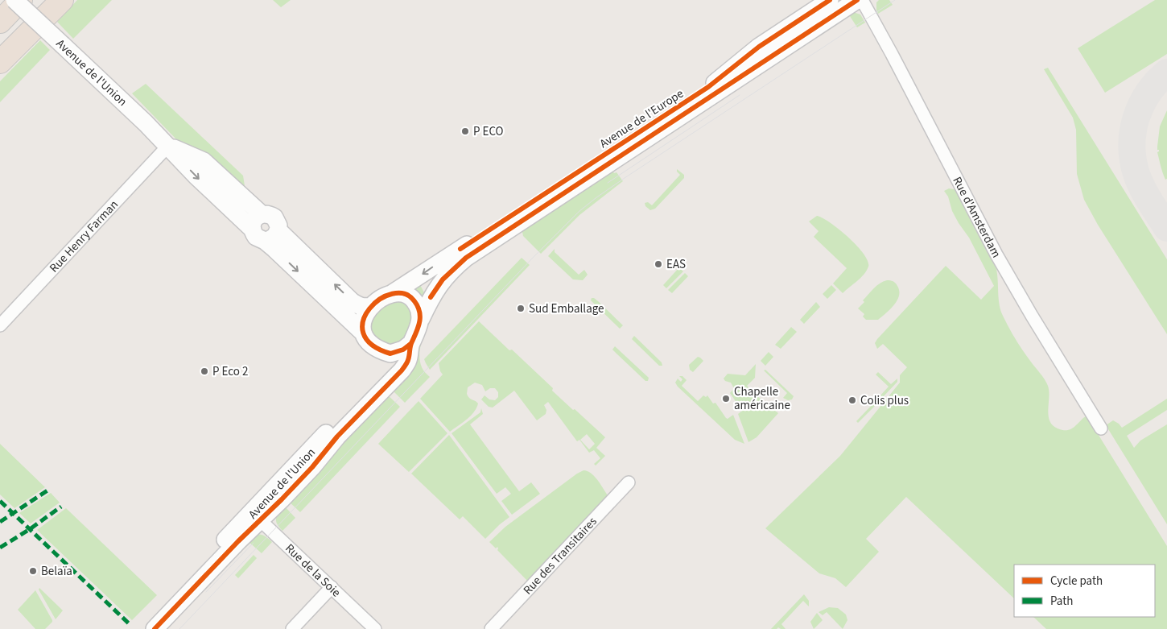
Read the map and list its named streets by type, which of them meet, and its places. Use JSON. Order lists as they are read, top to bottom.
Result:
{
  "streets": {
    "street": [
      "Avenue de l'Union",
      "Avenue de l'Europe",
      "Rue d'Amsterdam",
      "Rue Henry Farman",
      "Rue des Transitaires",
      "Rue de la Soie"
    ]
  },
  "crossings": [
    ["Avenue de l'Union", "Avenue de l'Europe"],
    ["Avenue de l'Union", "Rue Henry Farman"],
    ["Avenue de l'Union", "Rue de la Soie"]
  ],
  "places": [
    "P ECO",
    "EAS",
    "Sud Emballage",
    "P Eco 2",
    "Chapelle américaine",
    "Colis plus",
    "Belaïa"
  ],
  "legend": ["Cycle path", "Path"]
}
